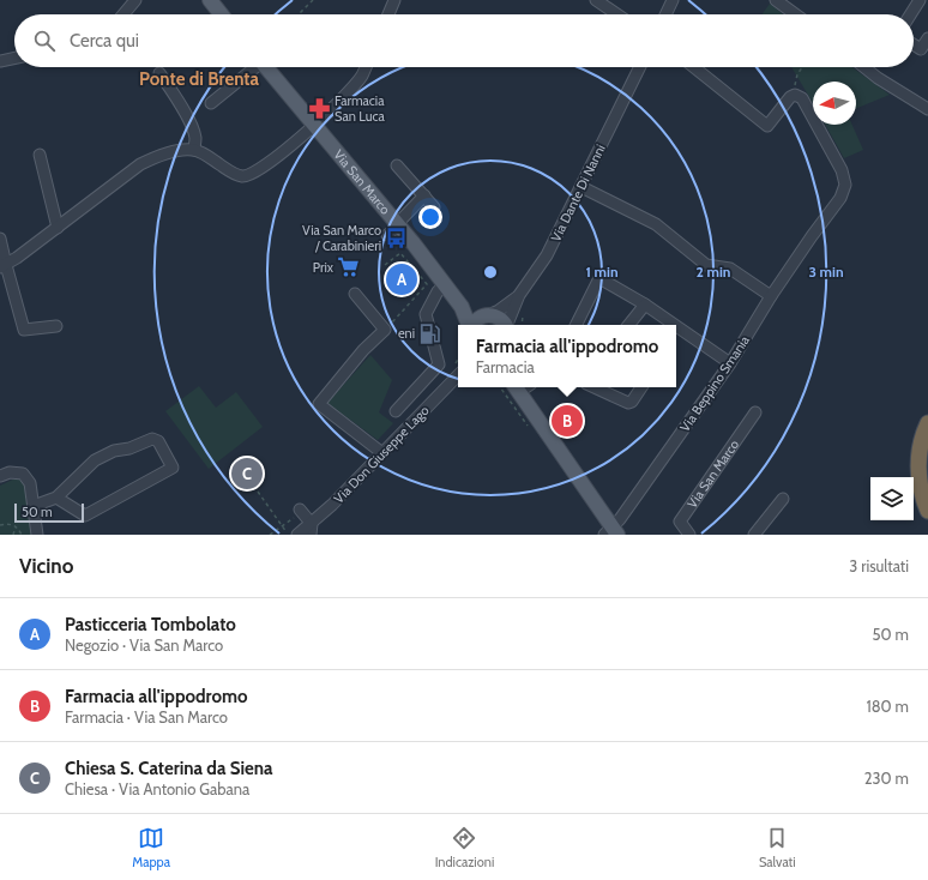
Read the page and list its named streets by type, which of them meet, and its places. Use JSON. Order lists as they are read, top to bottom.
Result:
{
  "streets": {
    "main road": ["Via San Marco"],
    "street": ["Via Dante Di Nanni", "Via Beppino Smania", "Via Don Giuseppe Lago"]
  },
  "districts": ["Ponte di Brenta"],
  "places": {
    "pharmacy": ["Farmacia San Luca"],
    "bus stop": ["Via San Marco / Carabinieri"],
    "supermarket": ["Prix"],
    "fuel station": ["eni"]
  },
  "scale_bar": "50 m",
  "north": "left",
  "page": {
    "search": "Cerca qui",
    "pins": ["A", "B", "C"],
    "popup": ["Farmacia all'ippodromo", "Farmacia"],
    "scale": "50 m",
    "heading": ["Vicino", "3 risultati"],
    "list": [
      {
        "mark": "A",
        "name": "Pasticceria Tombolato",
        "note": "Negozio · Via San Marco",
        "value": "50 m"
      },
      {
        "mark": "B",
        "name": "Farmacia all'ippodromo",
        "note": "Farmacia · Via San Marco",
        "value": "180 m"
      },
      {
        "mark": "C",
        "name": "Chiesa S. Caterina da Siena",
        "note": "Chiesa · Via Antonio Gabana",
        "value": "230 m"
      }
    ],
    "nav": ["Mappa", "Indicazioni", "Salvati"]
  },
  "rings": ["1 min", "2 min", "3 min"]
}
